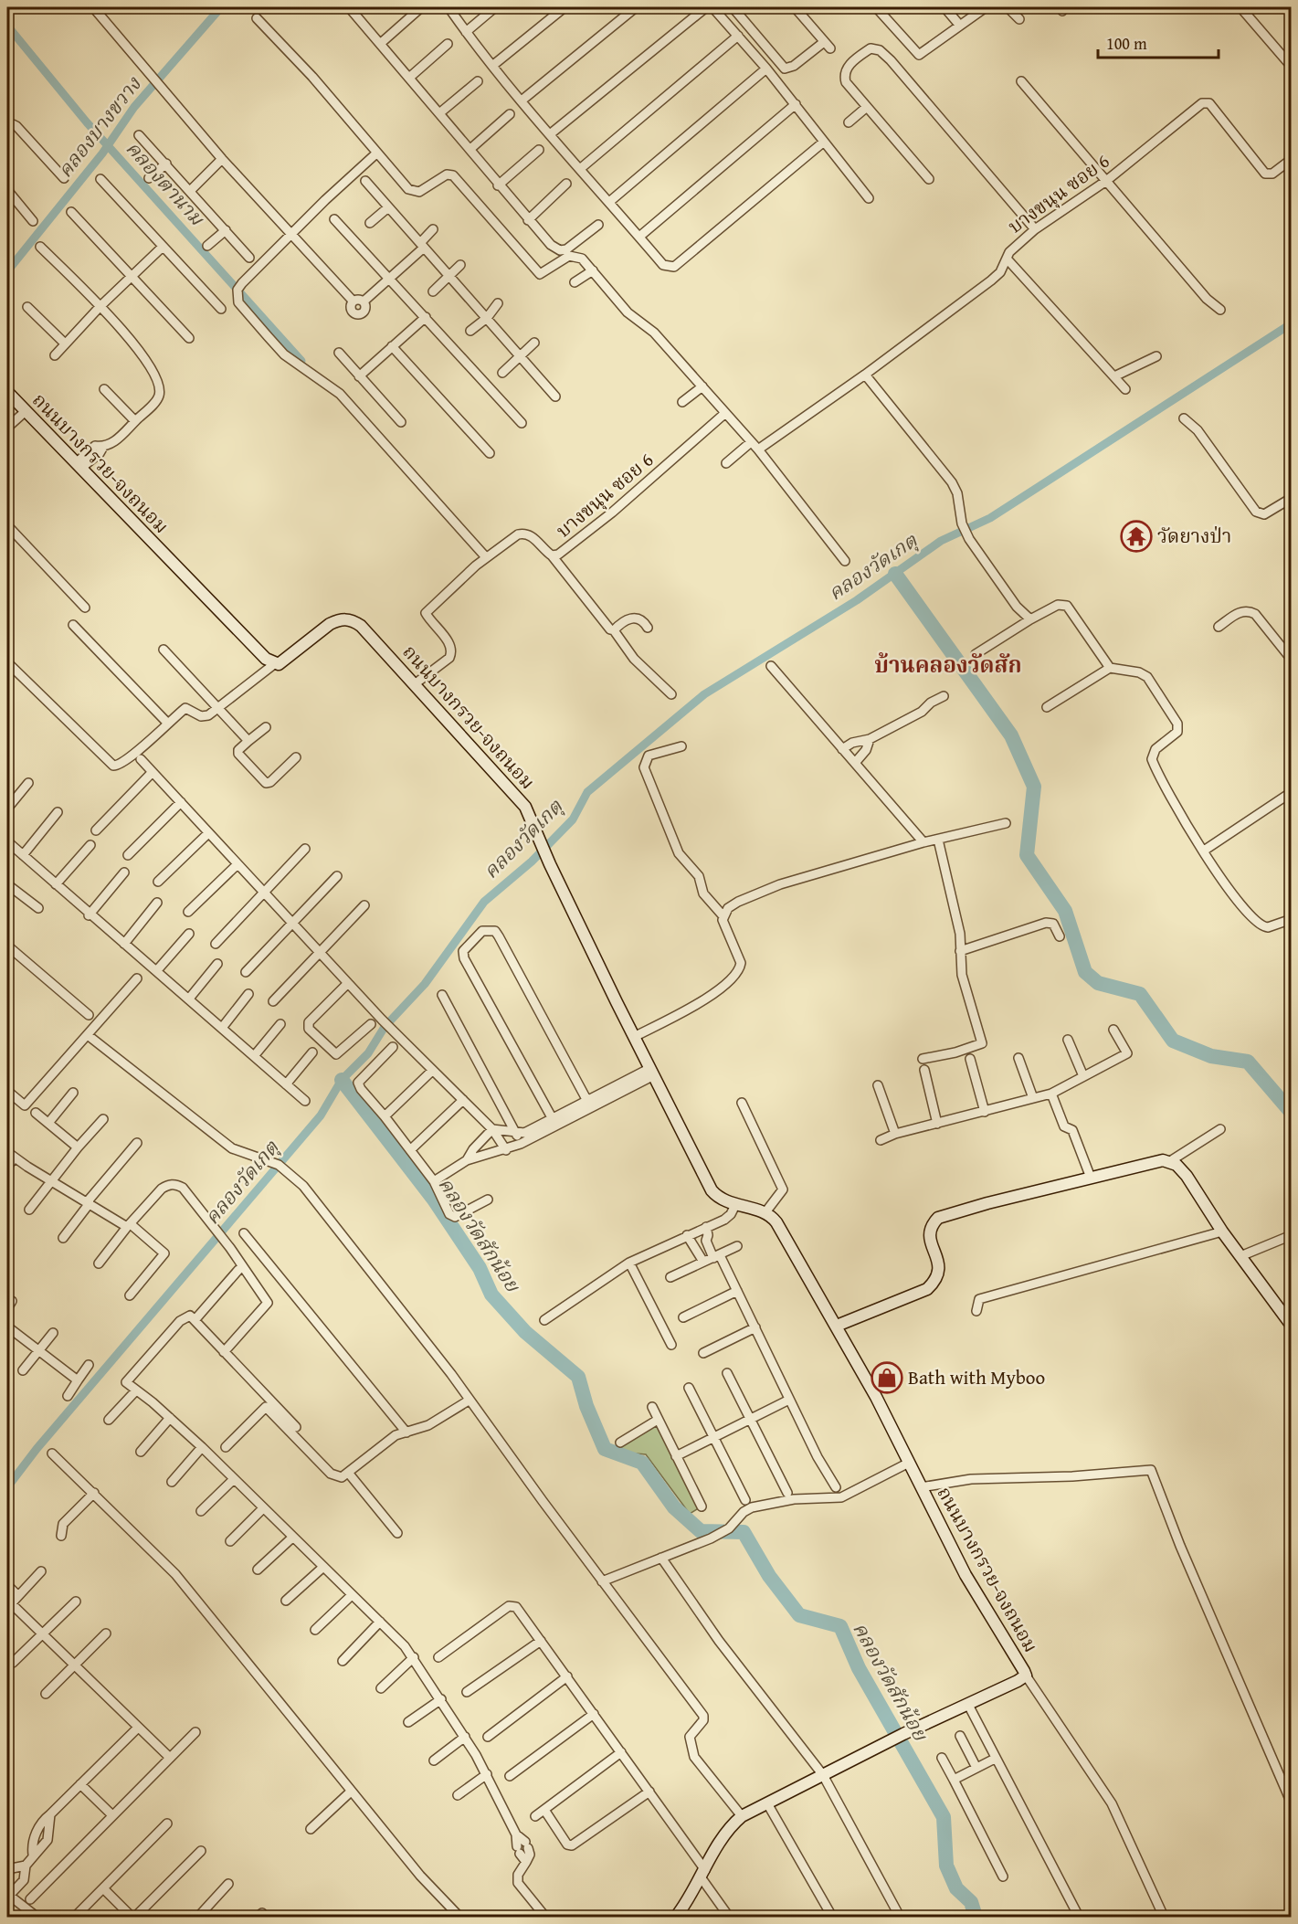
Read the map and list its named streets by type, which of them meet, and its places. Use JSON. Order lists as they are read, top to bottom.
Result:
{
  "streets": {
    "street": ["บางขนุน ซอย 6", "ถนนบางกรวย-จงถนอม"]
  },
  "crossings": [
    ["บางขนุน ซอย 6", "ถนนบางกรวย-จงถนอม"]
  ],
  "districts": ["บ้านคลองวัดสัก"],
  "water": [
    "คลองบางขวาง",
    "คลองตานาม",
    "คลองวัดเกตุ",
    "คลองวัดสักน้อย"
  ],
  "places": {
    "temple": ["วัดยางป่า"],
    "shop": ["Bath with Myboo"]
  },
  "scale_bar": "100 m"
}
